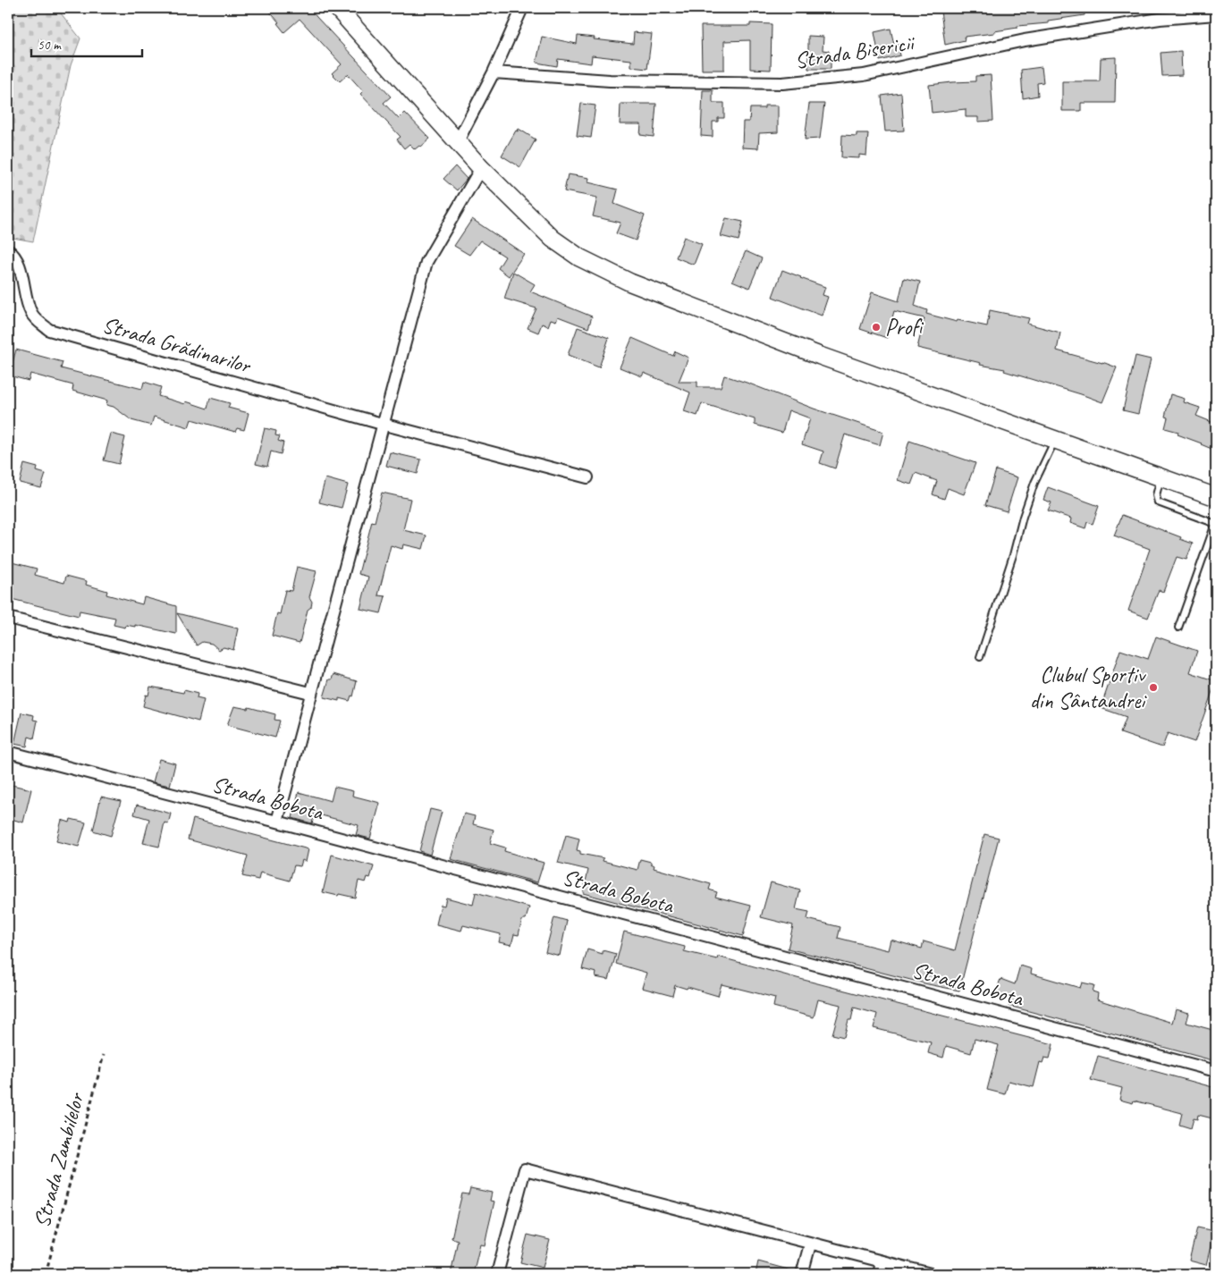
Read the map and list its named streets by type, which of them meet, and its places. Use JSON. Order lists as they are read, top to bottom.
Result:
{
  "streets": {
    "street": ["Strada Bisericii", "Strada Grădinarilor", "Strada Bobota"],
    "path": ["Strada Zambilelor"]
  },
  "places": ["Profi", "Clubul Sportiv din Sântandrei"],
  "scale_bar": "50 m"
}
